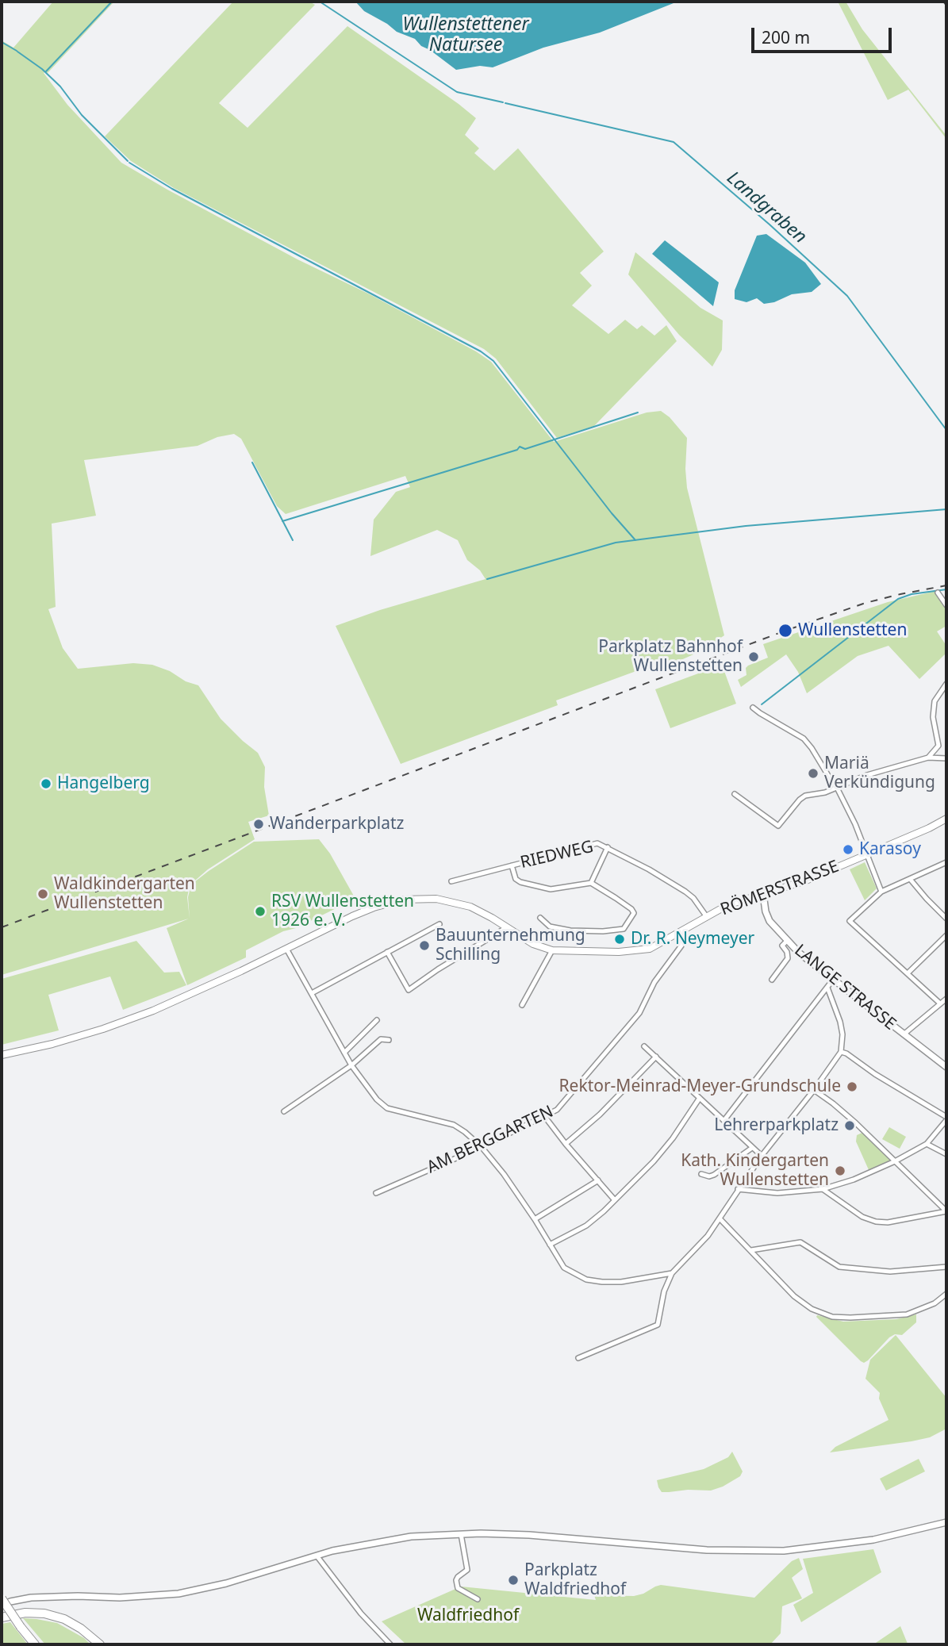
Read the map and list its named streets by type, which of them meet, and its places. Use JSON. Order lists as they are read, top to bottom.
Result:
{
  "streets": {
    "main road": ["RÖMERSTRASSE"],
    "street": ["RIEDWEG", "LANGE STRASSE", "AM BERGGARTEN"]
  },
  "crossings": [
    ["RIEDWEG", "RÖMERSTRASSE"],
    ["RÖMERSTRASSE", "LANGE STRASSE"],
    ["RÖMERSTRASSE", "AM BERGGARTEN"]
  ],
  "water": ["Wullenstettener Natursee", "Landgraben"],
  "parks": ["Waldfriedhof"],
  "places": [
    "Wullenstetten",
    "Parkplatz Bahnhof Wullenstetten",
    "Mariä Verkündigung",
    "Hangelberg",
    "Wanderparkplatz",
    "Karasoy",
    "Waldkindergarten Wullenstetten",
    "RSV Wullenstetten 1926 e. V.",
    "Dr. R. Neymeyer",
    "Bauunternehmung Schilling",
    "Rektor-Meinrad-Meyer-Grundschule",
    "Lehrerparkplatz",
    "Kath. Kindergarten Wullenstetten",
    "Parkplatz Waldfriedhof"
  ],
  "scale_bar": "200 m"
}
